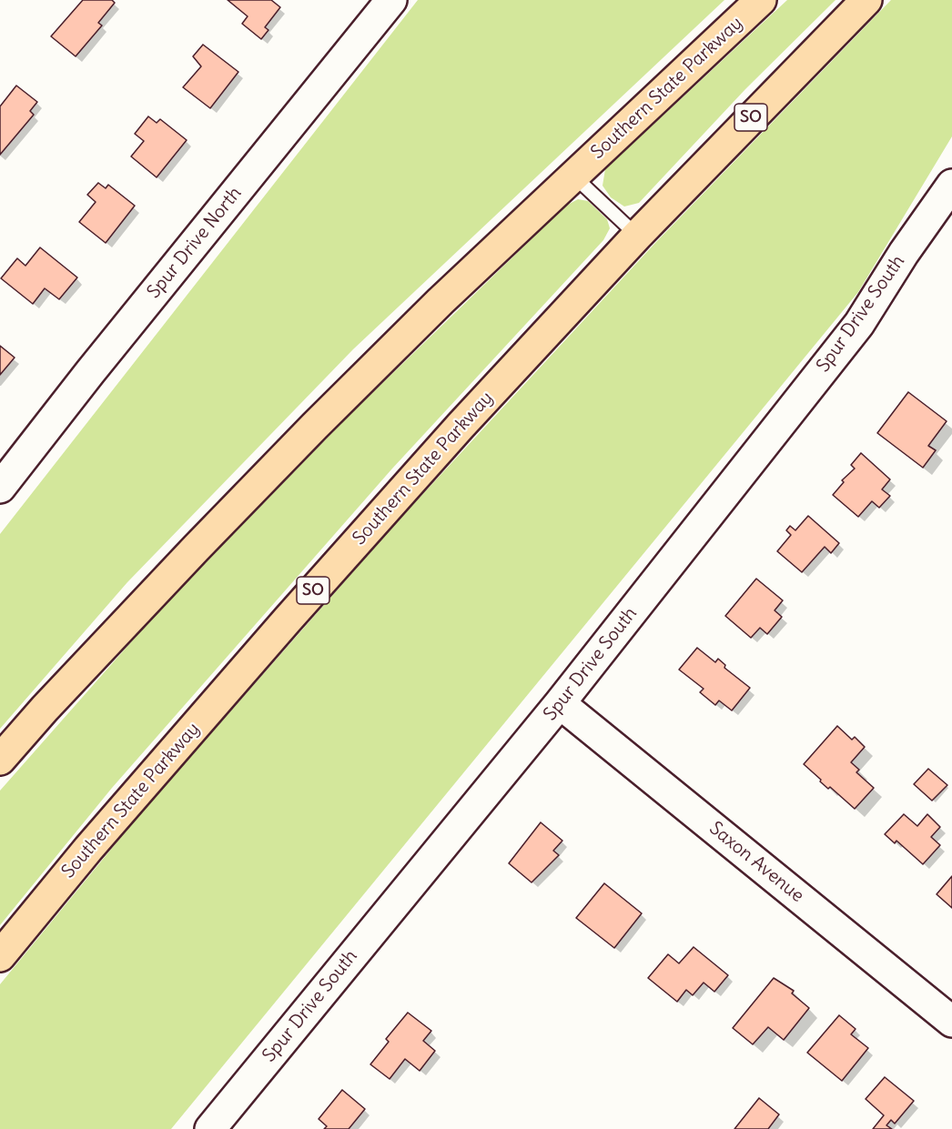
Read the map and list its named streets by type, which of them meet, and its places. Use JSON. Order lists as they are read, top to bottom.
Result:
{
  "streets": {
    "highway": ["Southern State Parkway", "SO"],
    "street": ["Spur Drive North", "Spur Drive South", "Saxon Avenue"]
  },
  "crossings": [
    ["Spur Drive South", "Saxon Avenue"]
  ]
}
